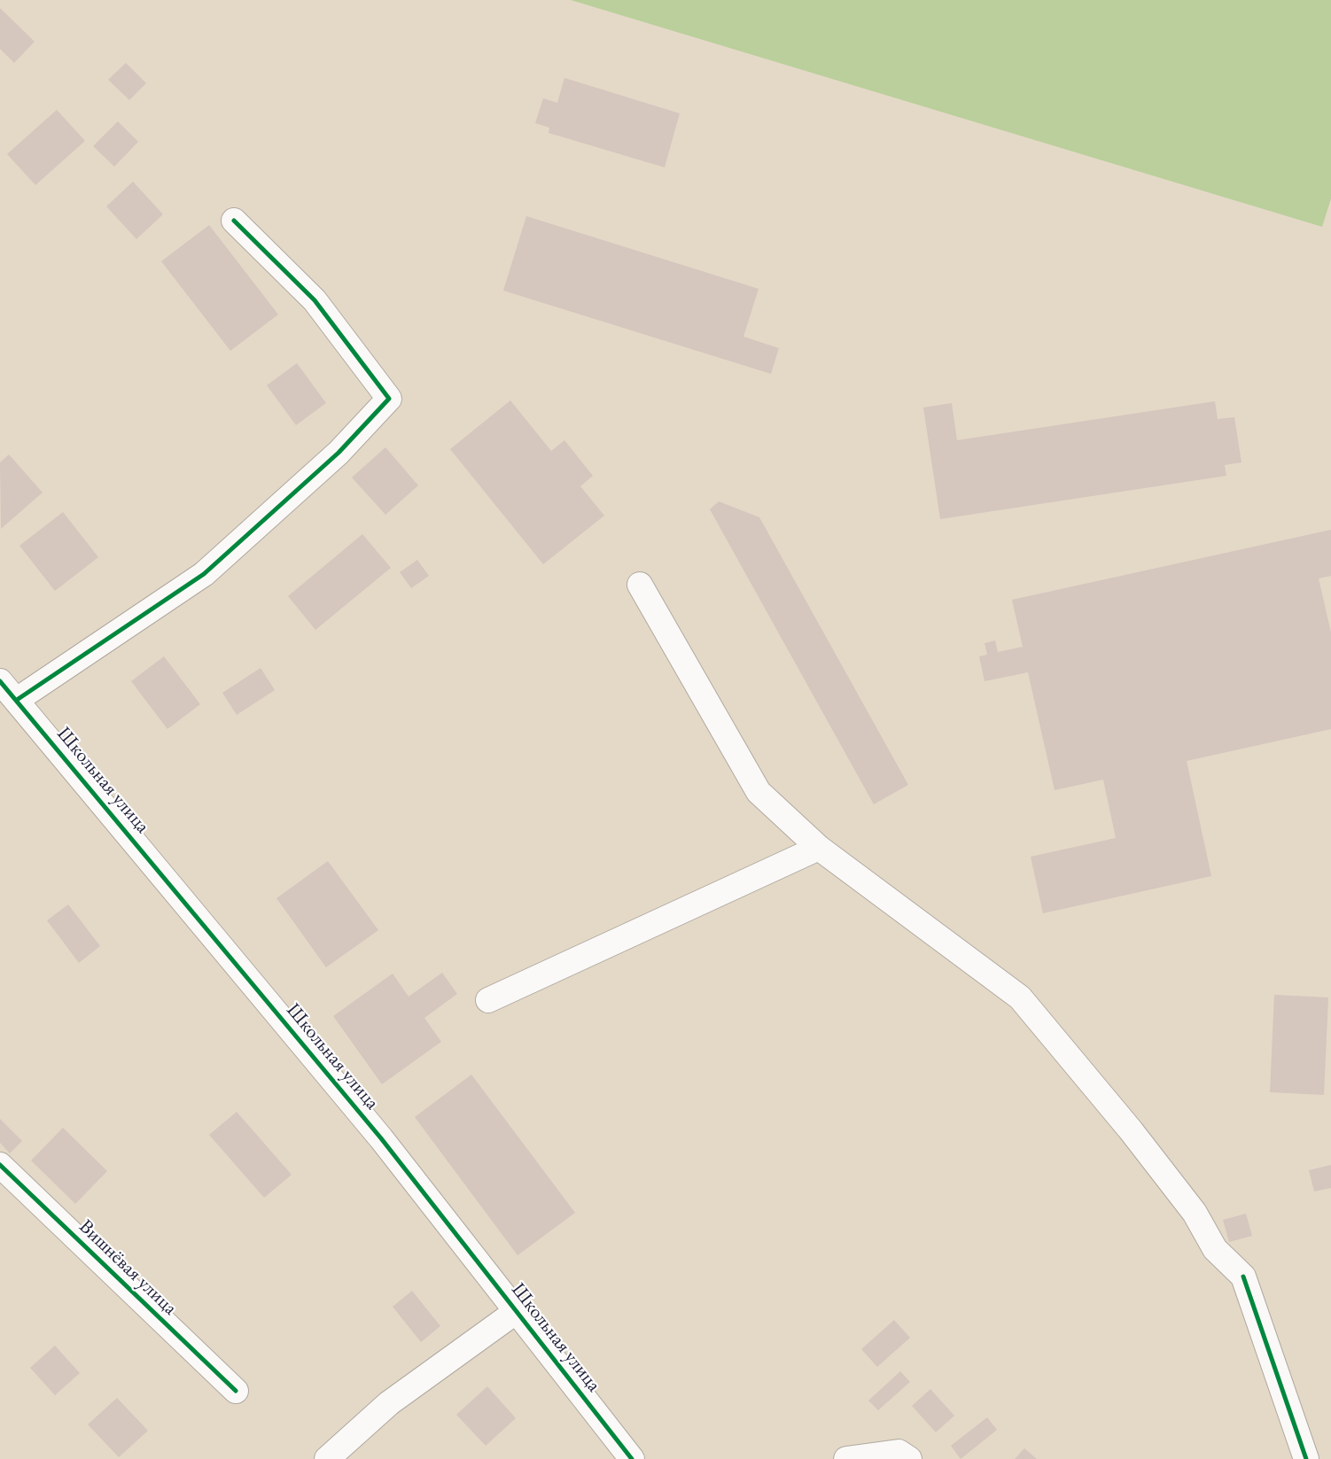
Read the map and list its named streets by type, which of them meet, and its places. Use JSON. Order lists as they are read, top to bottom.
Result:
{
  "streets": {
    "street": ["Школьная улица", "Вишнёвая улица"]
  }
}
